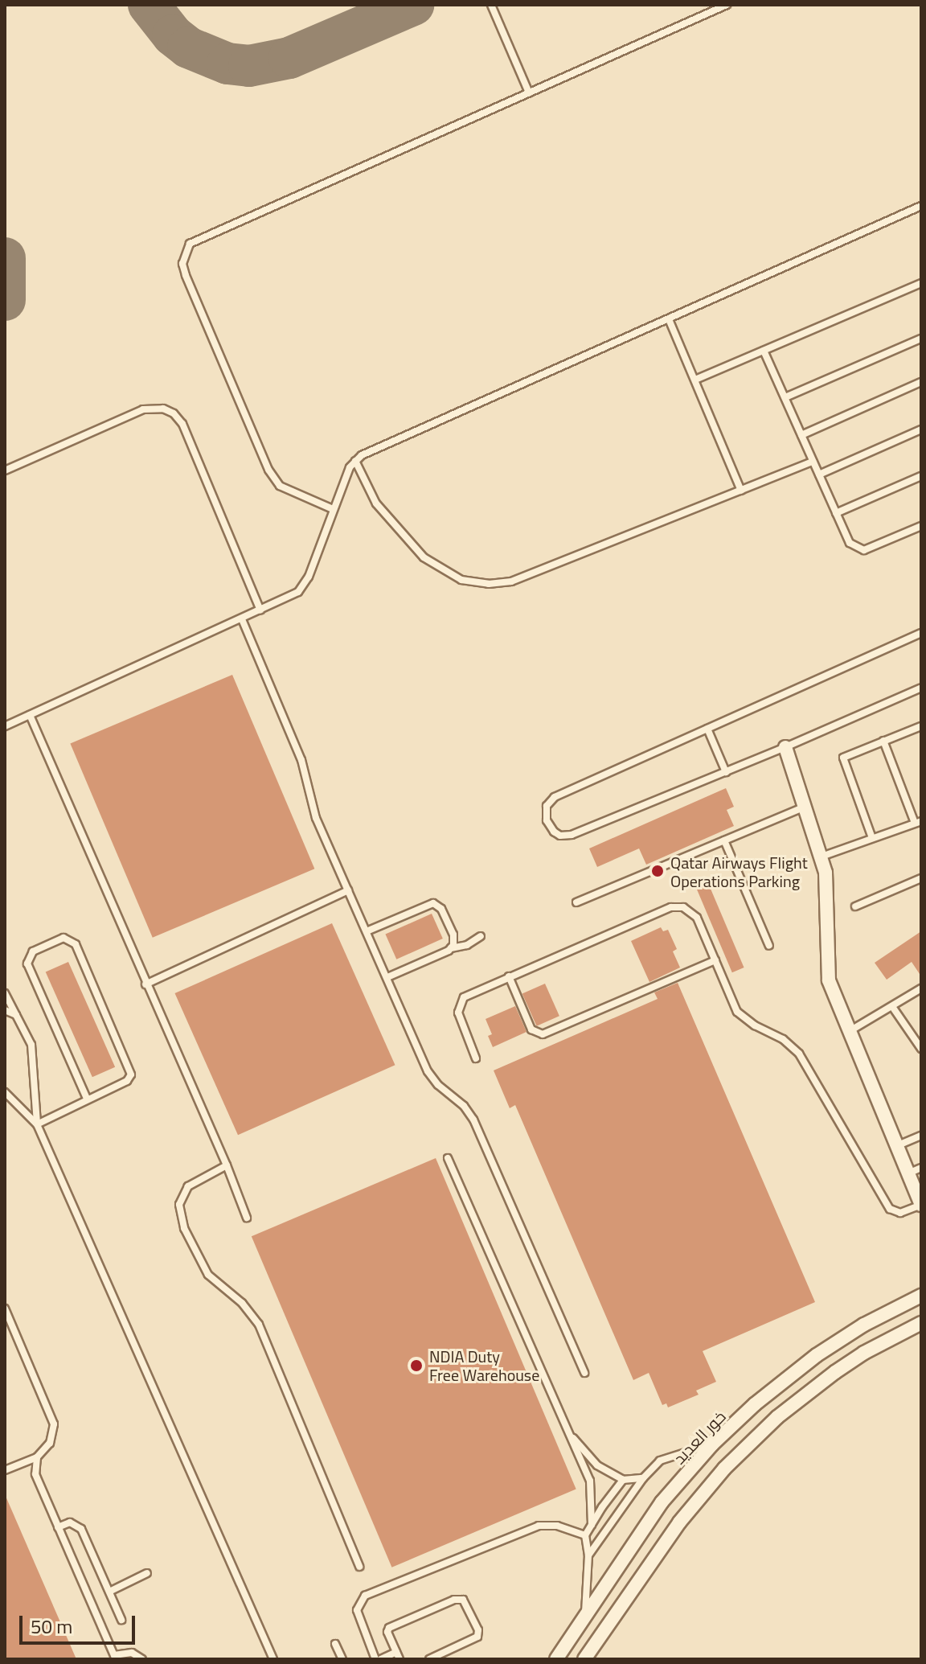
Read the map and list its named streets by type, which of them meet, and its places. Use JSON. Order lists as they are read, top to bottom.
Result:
{
  "streets": {
    "street": ["خور العديد"]
  },
  "places": ["Qatar Airways Flight Operations Parking", "NDIA Duty Free Warehouse"],
  "scale_bar": "50 m"
}
